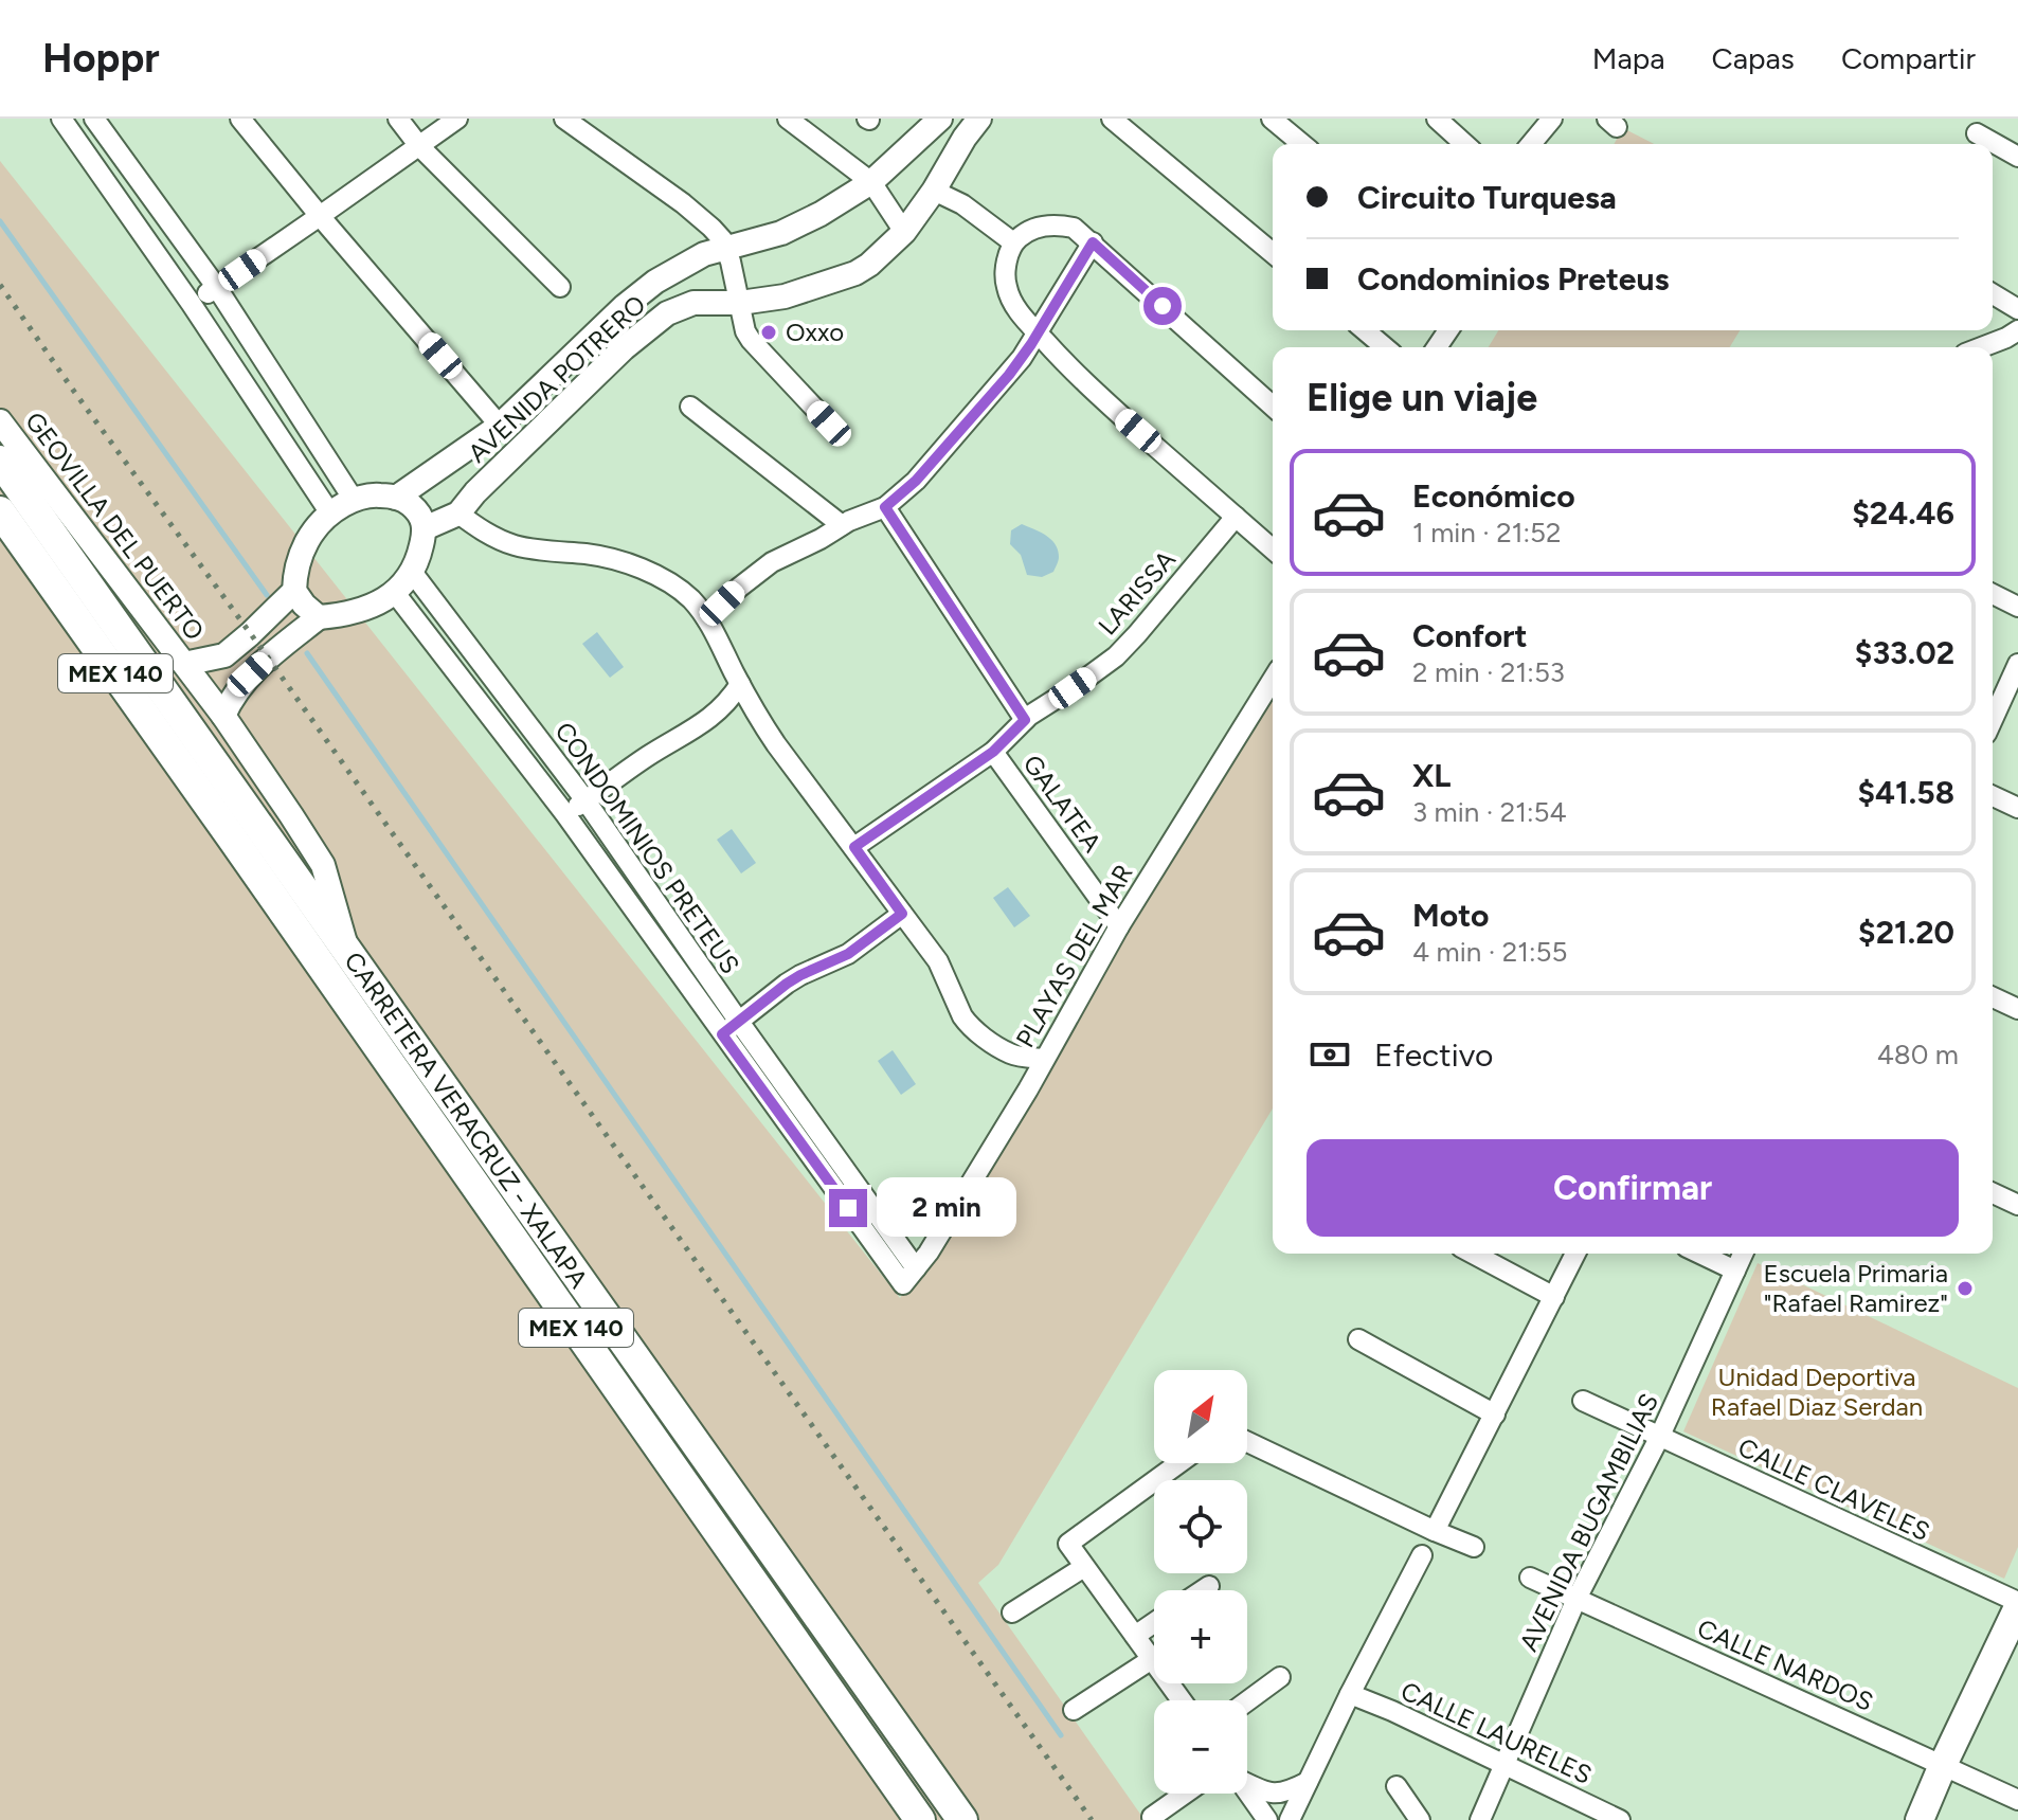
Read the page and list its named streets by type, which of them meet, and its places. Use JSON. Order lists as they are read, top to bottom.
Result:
{
  "streets": {
    "main road": ["MEX 140", "CARRETERA VERACRUZ - XALAPA"],
    "street": [
      "AVENIDA POTRERO",
      "GEOVILLA DEL PUERTO",
      "LARISSA",
      "GALATEA",
      "CONDOMINIOS PRETEUS",
      "PLAYAS DEL MAR",
      "CALLE CLAVELES",
      "AVENIDA BUGAMBILIAS",
      "CALLE NARDOS",
      "CALLE LAURELES"
    ]
  },
  "crossings": [
    ["AVENIDA POTRERO", "GEOVILLA DEL PUERTO"],
    ["AVENIDA POTRERO", "CONDOMINIOS PRETEUS"],
    ["GEOVILLA DEL PUERTO", "CONDOMINIOS PRETEUS"],
    ["GEOVILLA DEL PUERTO", "CARRETERA VERACRUZ - XALAPA"],
    ["LARISSA", "GALATEA"],
    ["GALATEA", "PLAYAS DEL MAR"],
    ["CONDOMINIOS PRETEUS", "PLAYAS DEL MAR"],
    ["CALLE CLAVELES", "AVENIDA BUGAMBILIAS"],
    ["AVENIDA BUGAMBILIAS", "CALLE NARDOS"],
    ["AVENIDA BUGAMBILIAS", "CALLE LAURELES"]
  ],
  "parks": ["Unidad Deportiva Rafael Diaz Serdan"],
  "places": ["Oxxo", "Escuela Primaria \"Rafael Ramirez\""],
  "north": "top right",
  "page": {
    "header": "Hoppr",
    "nav": ["Mapa", "Capas", "Compartir"],
    "banner": ["Circuito Turquesa", "Condominios Preteus"],
    "heading": "Elige un viaje",
    "list": [
      {
        "name": "Económico",
        "note": "1 min · 21:52",
        "value": "$24.46"
      },
      {
        "name": "Confort",
        "note": "2 min · 21:53",
        "value": "$33.02"
      },
      {
        "name": "XL",
        "note": "3 min · 21:54",
        "value": "$41.58"
      },
      {
        "name": "Moto",
        "note": "4 min · 21:55",
        "value": "$21.20"
      }
    ],
    "pay": ["Efectivo", "480 m"],
    "buttons": "Confirmar",
    "bubble": "2 min",
    "map_buttons": ["+", "−"]
  }
}
